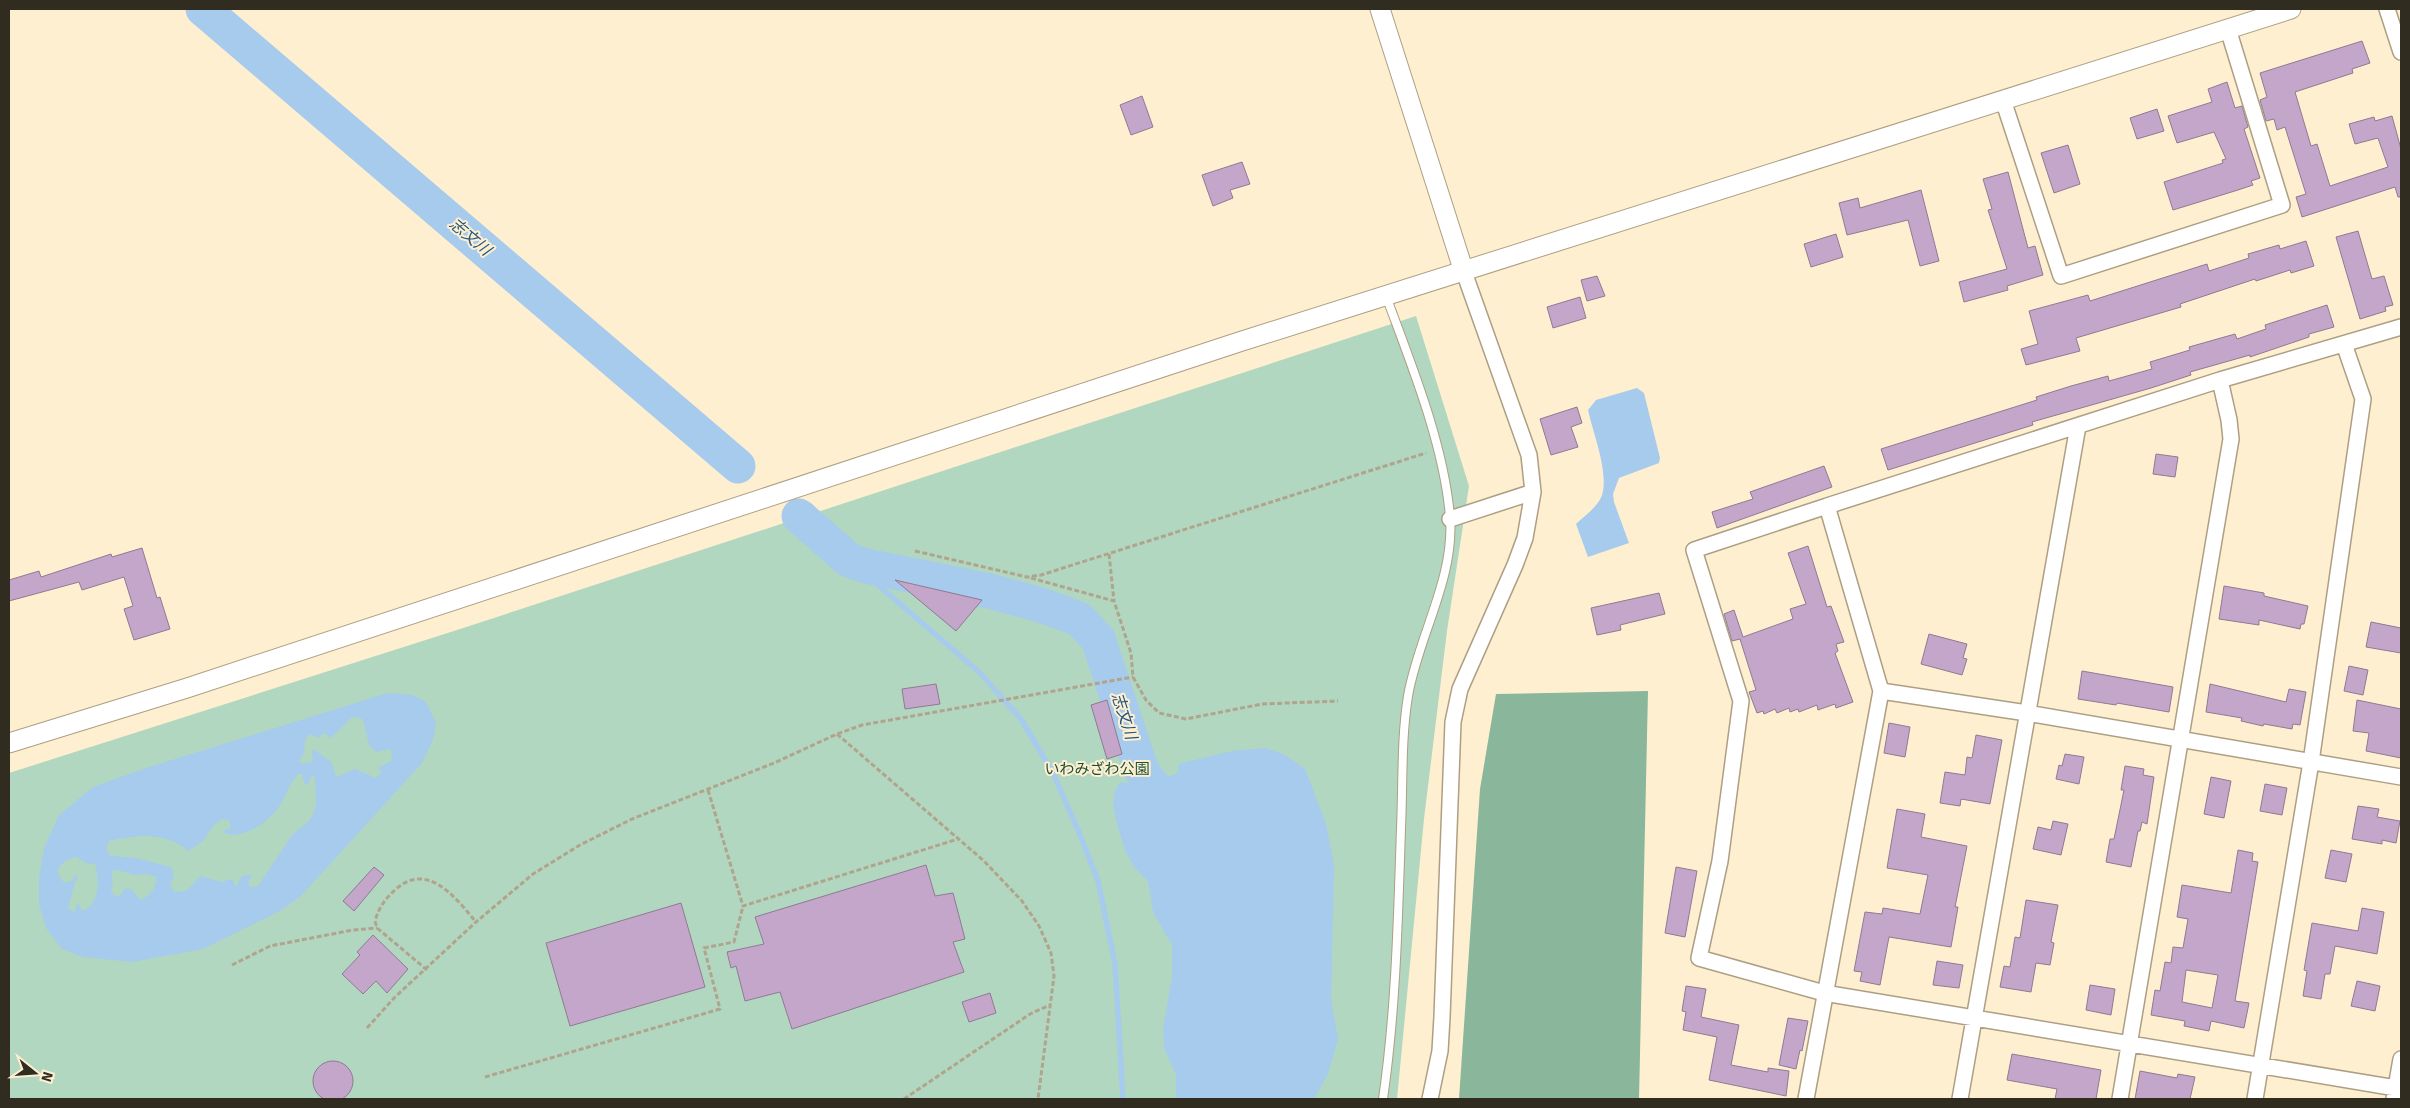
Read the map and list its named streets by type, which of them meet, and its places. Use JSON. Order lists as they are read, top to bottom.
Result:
{
  "water": ["志文川"],
  "parks": ["いわみざわ公園"],
  "north": "right"
}
